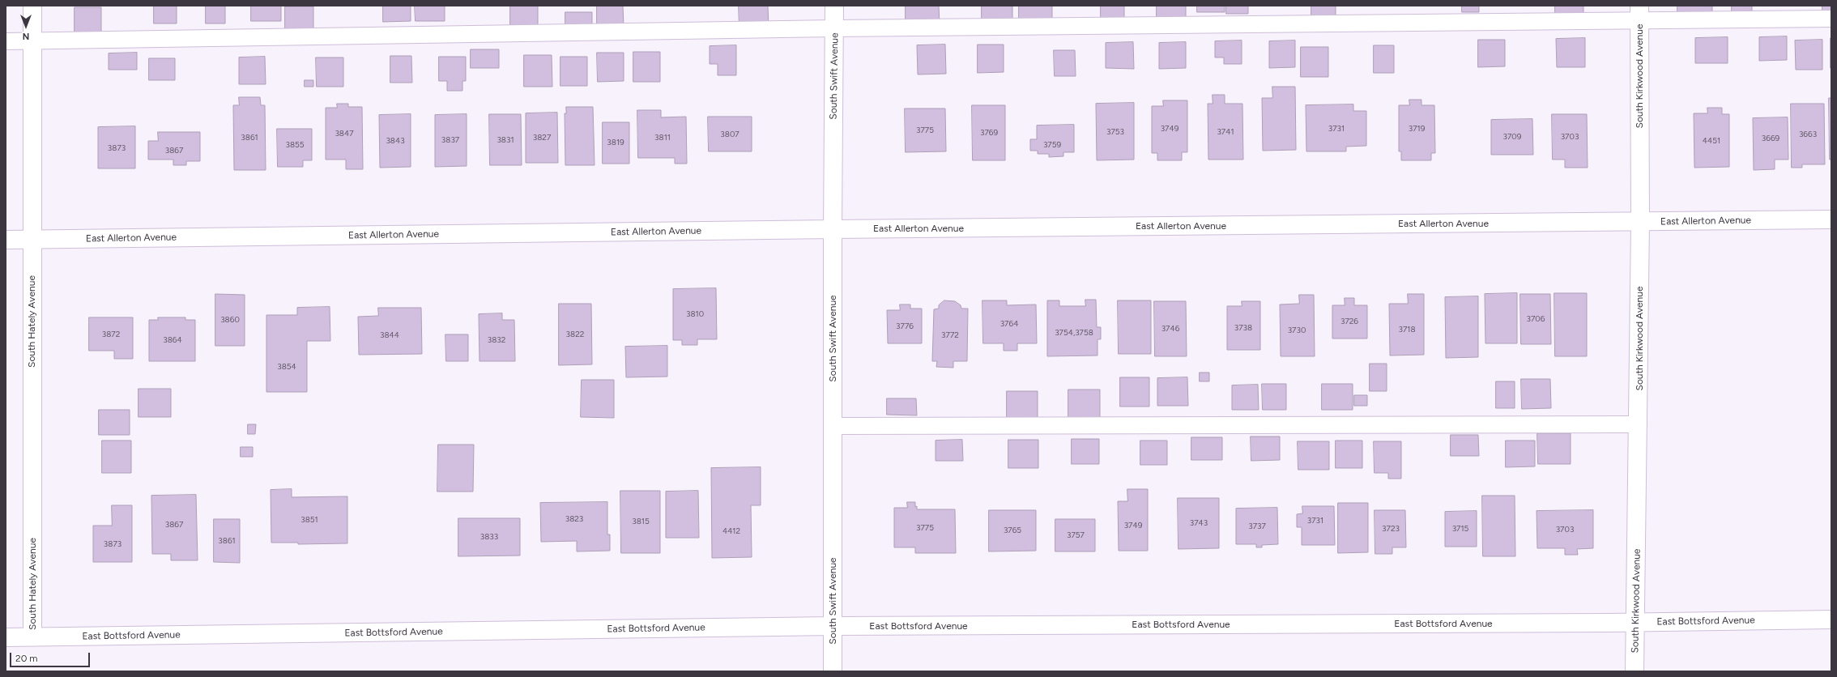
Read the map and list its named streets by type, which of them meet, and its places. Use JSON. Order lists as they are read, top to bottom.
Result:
{
  "streets": {
    "street": [
      "South Swift Avenue",
      "South Kirkwood Avenue",
      "East Allerton Avenue",
      "South Hately Avenue",
      "East Bottsford Avenue"
    ]
  },
  "crossings": [
    ["South Swift Avenue", "East Allerton Avenue"],
    ["South Swift Avenue", "East Bottsford Avenue"],
    ["South Kirkwood Avenue", "East Allerton Avenue"],
    ["South Kirkwood Avenue", "East Bottsford Avenue"],
    ["East Allerton Avenue", "South Hately Avenue"],
    ["South Hately Avenue", "East Bottsford Avenue"]
  ],
  "house_numbers": [
    "3749",
    "3731",
    "3719",
    "3775",
    "3753",
    "3741",
    "3769",
    "3847",
    "3807",
    "3663",
    "3709",
    "3703",
    "3861",
    "3827",
    "3811",
    "3669",
    "3837",
    "3831",
    "3843",
    "4451",
    "3819",
    "3855",
    "3759",
    "3873",
    "3867",
    "3810",
    "3706",
    "3860",
    "3726",
    "3764",
    "3776",
    "3738",
    "3746",
    "3718",
    "3730",
    "3754,3758",
    "3872",
    "3822",
    "3844",
    "3772",
    "3864",
    "3832",
    "3854",
    "3823",
    "3851",
    "3731",
    "3815",
    "3743",
    "3867",
    "3749",
    "3737",
    "3775",
    "3723",
    "3715",
    "3703",
    "3765",
    "4412",
    "3757",
    "3833",
    "3861",
    "3873"
  ],
  "scale_bar": "20 m",
  "north": "bottom"
}
